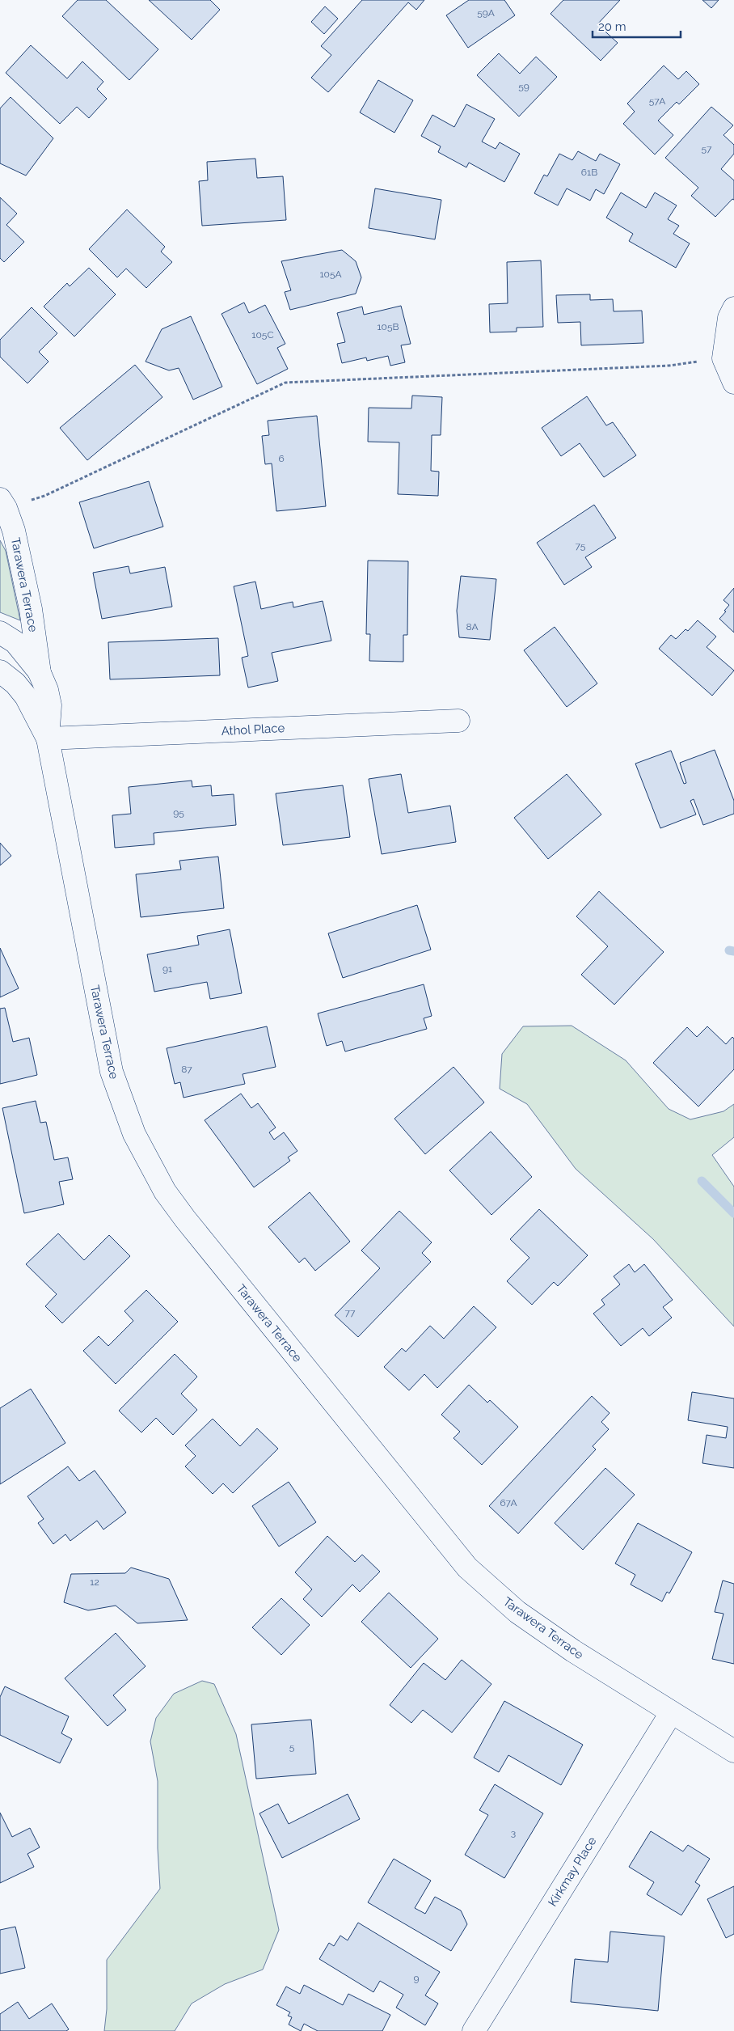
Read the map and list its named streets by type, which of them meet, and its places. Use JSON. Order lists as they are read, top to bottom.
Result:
{
  "streets": {
    "street": ["Tarawera Terrace", "Athol Place", "Kirkmay Place"]
  },
  "crossings": [
    ["Tarawera Terrace", "Athol Place"],
    ["Tarawera Terrace", "Kirkmay Place"]
  ],
  "house_numbers": [
    "59A",
    "59",
    "57A",
    "57",
    "61B",
    "105A",
    "105B",
    "105C",
    "6",
    "75",
    "8A",
    "95",
    "91",
    "87",
    "77",
    "67A",
    "12",
    "5",
    "3",
    "9"
  ],
  "scale_bar": "20 m"
}
